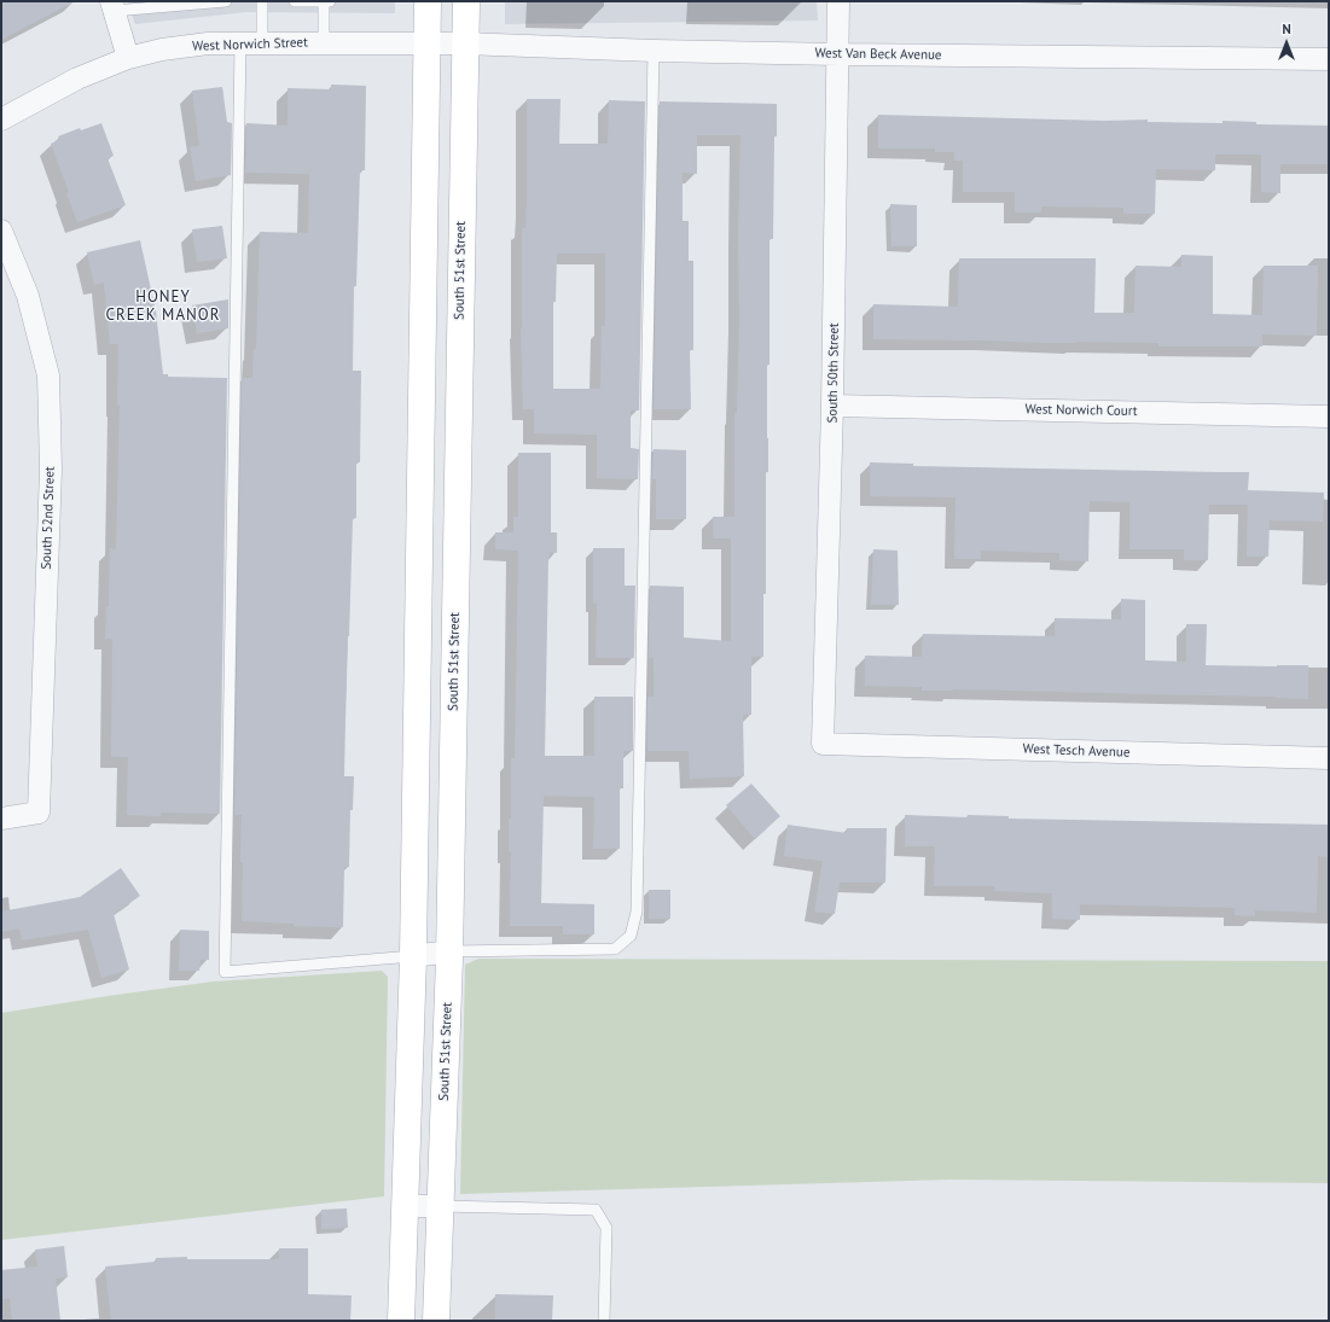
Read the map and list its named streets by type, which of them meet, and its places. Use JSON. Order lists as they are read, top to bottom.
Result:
{
  "streets": {
    "street": [
      "West Norwich Street",
      "West Van Beck Avenue",
      "South 51st Street",
      "South 50th Street",
      "West Norwich Court",
      "South 52nd Street",
      "West Tesch Avenue"
    ]
  },
  "crossings": [
    ["West Norwich Street", "West Van Beck Avenue"],
    ["West Van Beck Avenue", "South 51st Street"],
    ["West Van Beck Avenue", "South 50th Street"],
    ["South 50th Street", "West Norwich Court"],
    ["South 50th Street", "West Tesch Avenue"]
  ],
  "districts": ["HONEY CREEK MANOR"],
  "north": "top"
}
